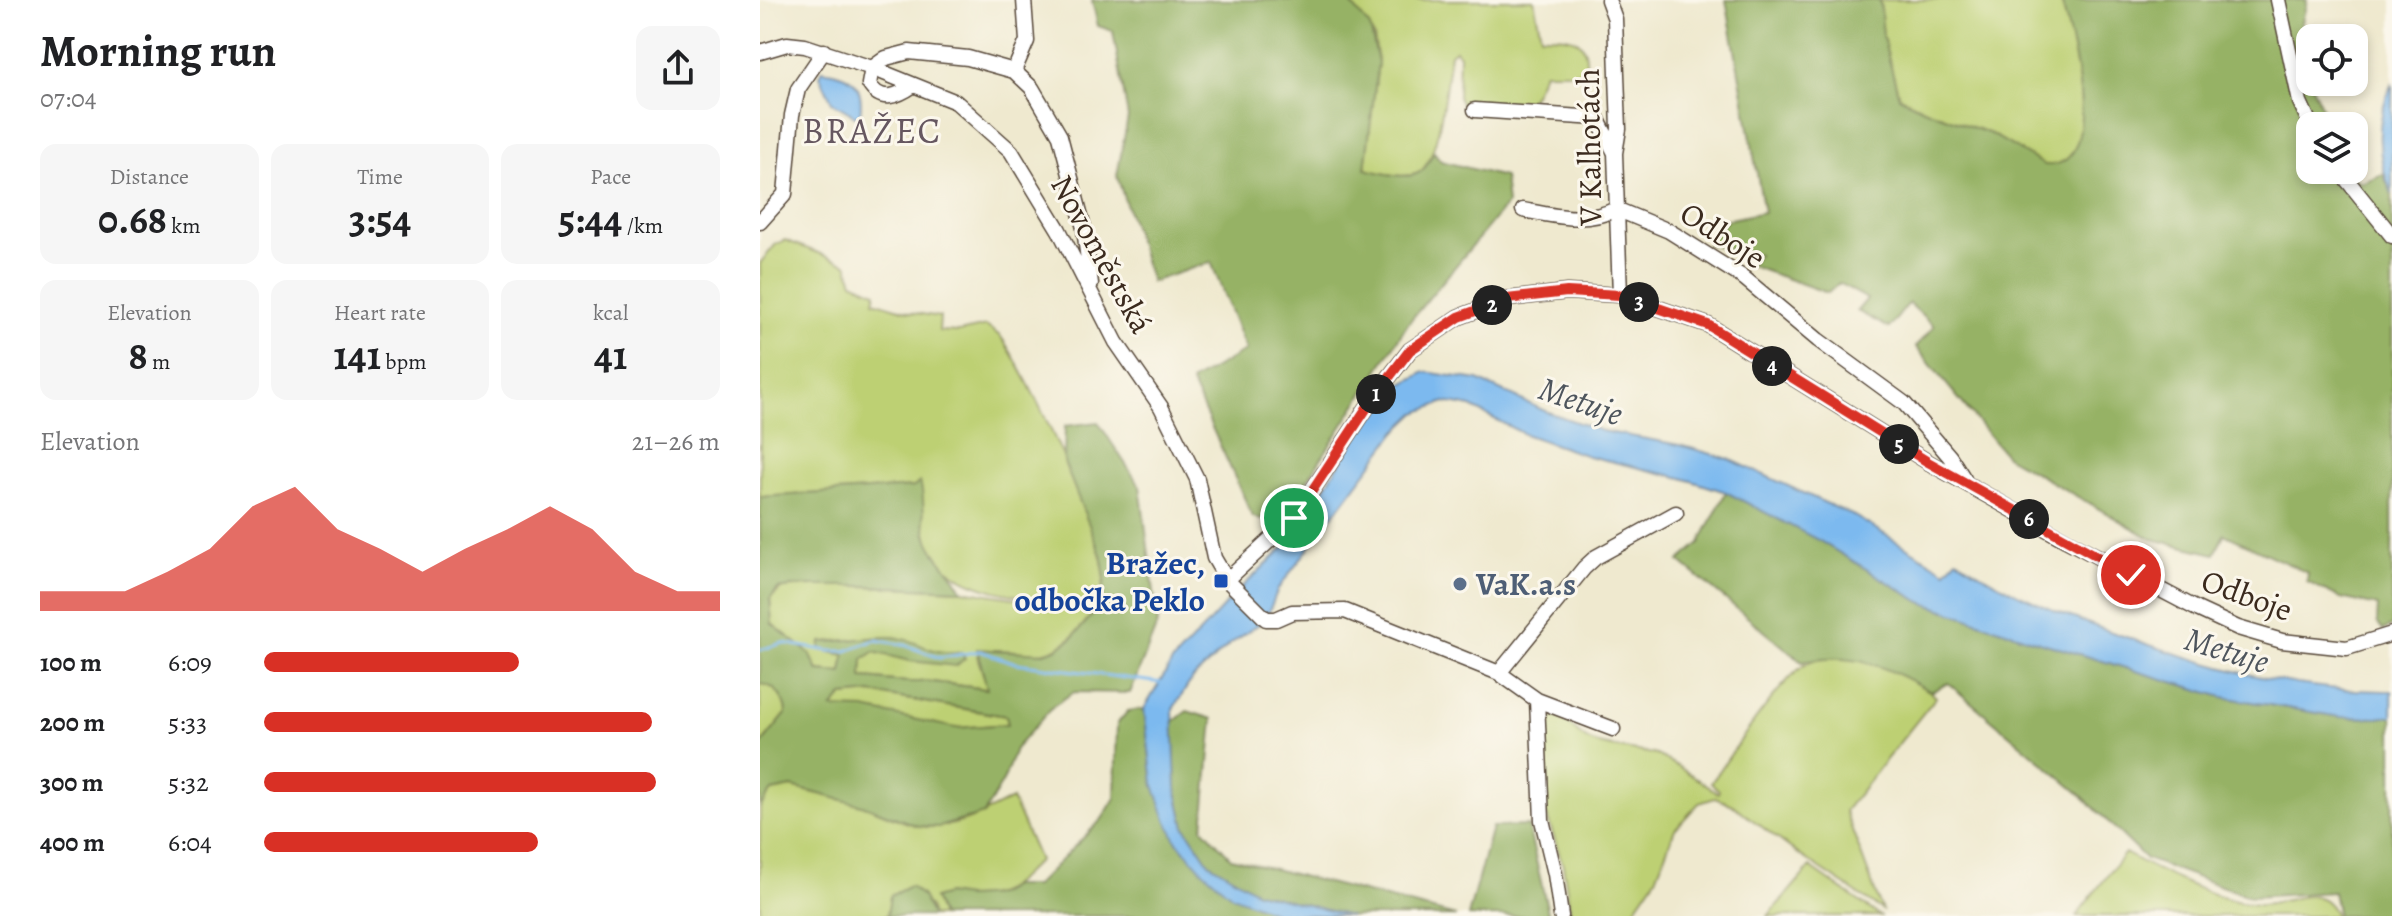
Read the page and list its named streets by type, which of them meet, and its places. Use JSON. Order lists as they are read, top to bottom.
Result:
{
  "streets": {
    "street": ["V Kalhotách", "Odboje", "Novoměstská"]
  },
  "crossings": [
    ["V Kalhotách", "Odboje"],
    ["Odboje", "Novoměstská"]
  ],
  "districts": ["BRAŽEC"],
  "water": ["Metuje"],
  "places": {
    "transit": ["Bražec, odbočka Peklo"],
    "other": ["VaK.a.s"]
  },
  "page": {
    "heading": ["Morning run", "07:04"],
    "stats": [
      ["Distance", "0.68 km"],
      ["Time", "3:54"],
      ["Pace", "5:44 /km"],
      ["Elevation", "8 m"],
      ["Heart rate", "141 bpm"],
      ["kcal", "41"]
    ],
    "pins": [
      "3",
      "2",
      "4",
      "1",
      "5",
      "6"
    ],
    "chart": ["Elevation", "21–26 m"],
    "list": [
      {
        "name": "100 m",
        "note": "6:09"
      },
      {
        "name": "200 m",
        "note": "5:33"
      },
      {
        "name": "300 m",
        "note": "5:32"
      },
      {
        "name": "400 m",
        "note": "6:04"
      }
    ]
  }
}
